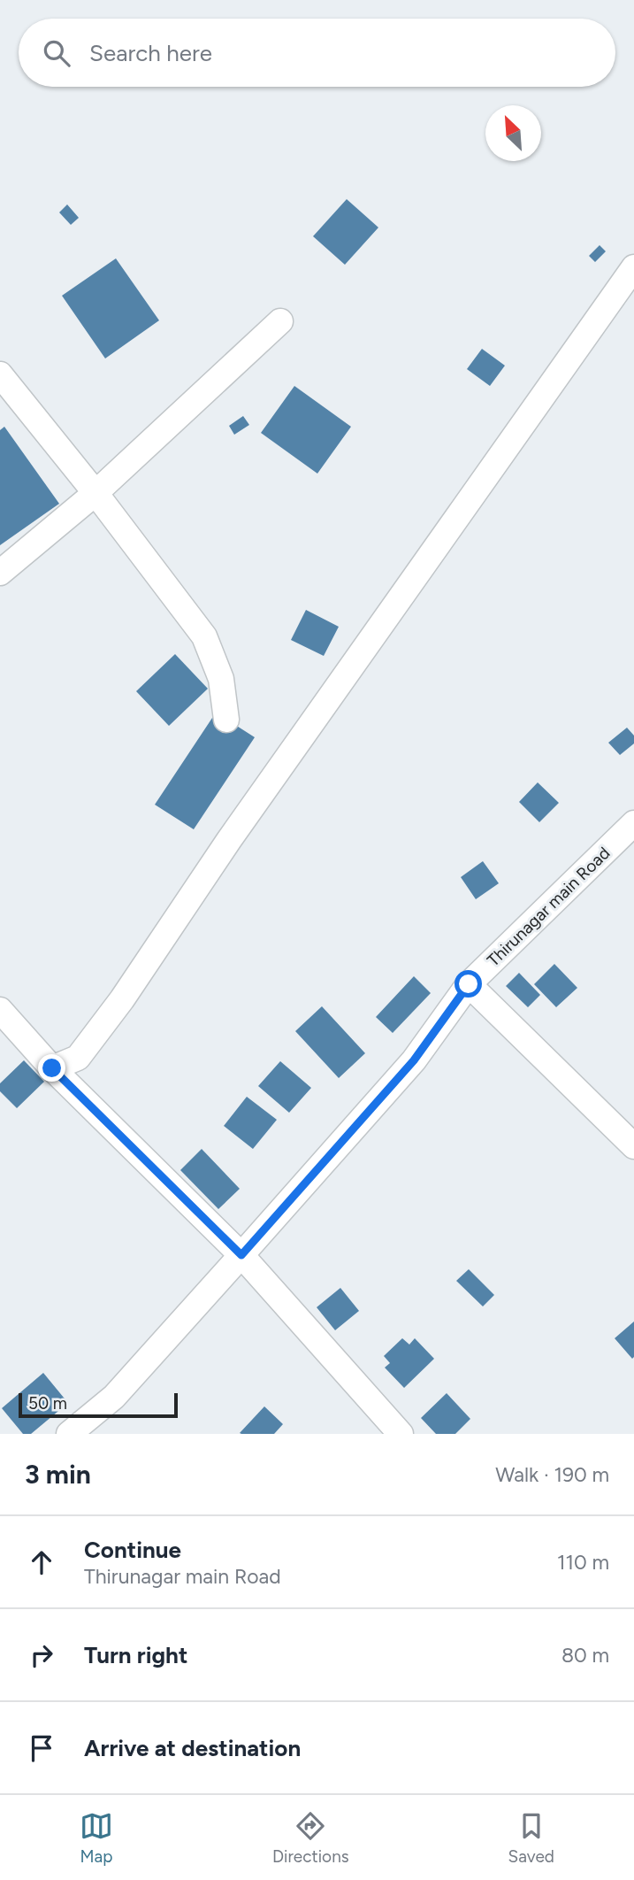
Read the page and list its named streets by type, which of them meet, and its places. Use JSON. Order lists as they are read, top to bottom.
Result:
{
  "streets": {
    "street": ["Thirunagar main Road"]
  },
  "scale_bar": "50 m",
  "north": "top left",
  "page": {
    "search": "Search here",
    "scale": "50 m",
    "heading": ["3 min", "Walk · 190 m"],
    "list": [
      ["Continue", "Thirunagar main Road", "110 m"],
      ["Turn right", "80 m"],
      "Arrive at destination"
    ],
    "nav": ["Map", "Directions", "Saved"]
  }
}
